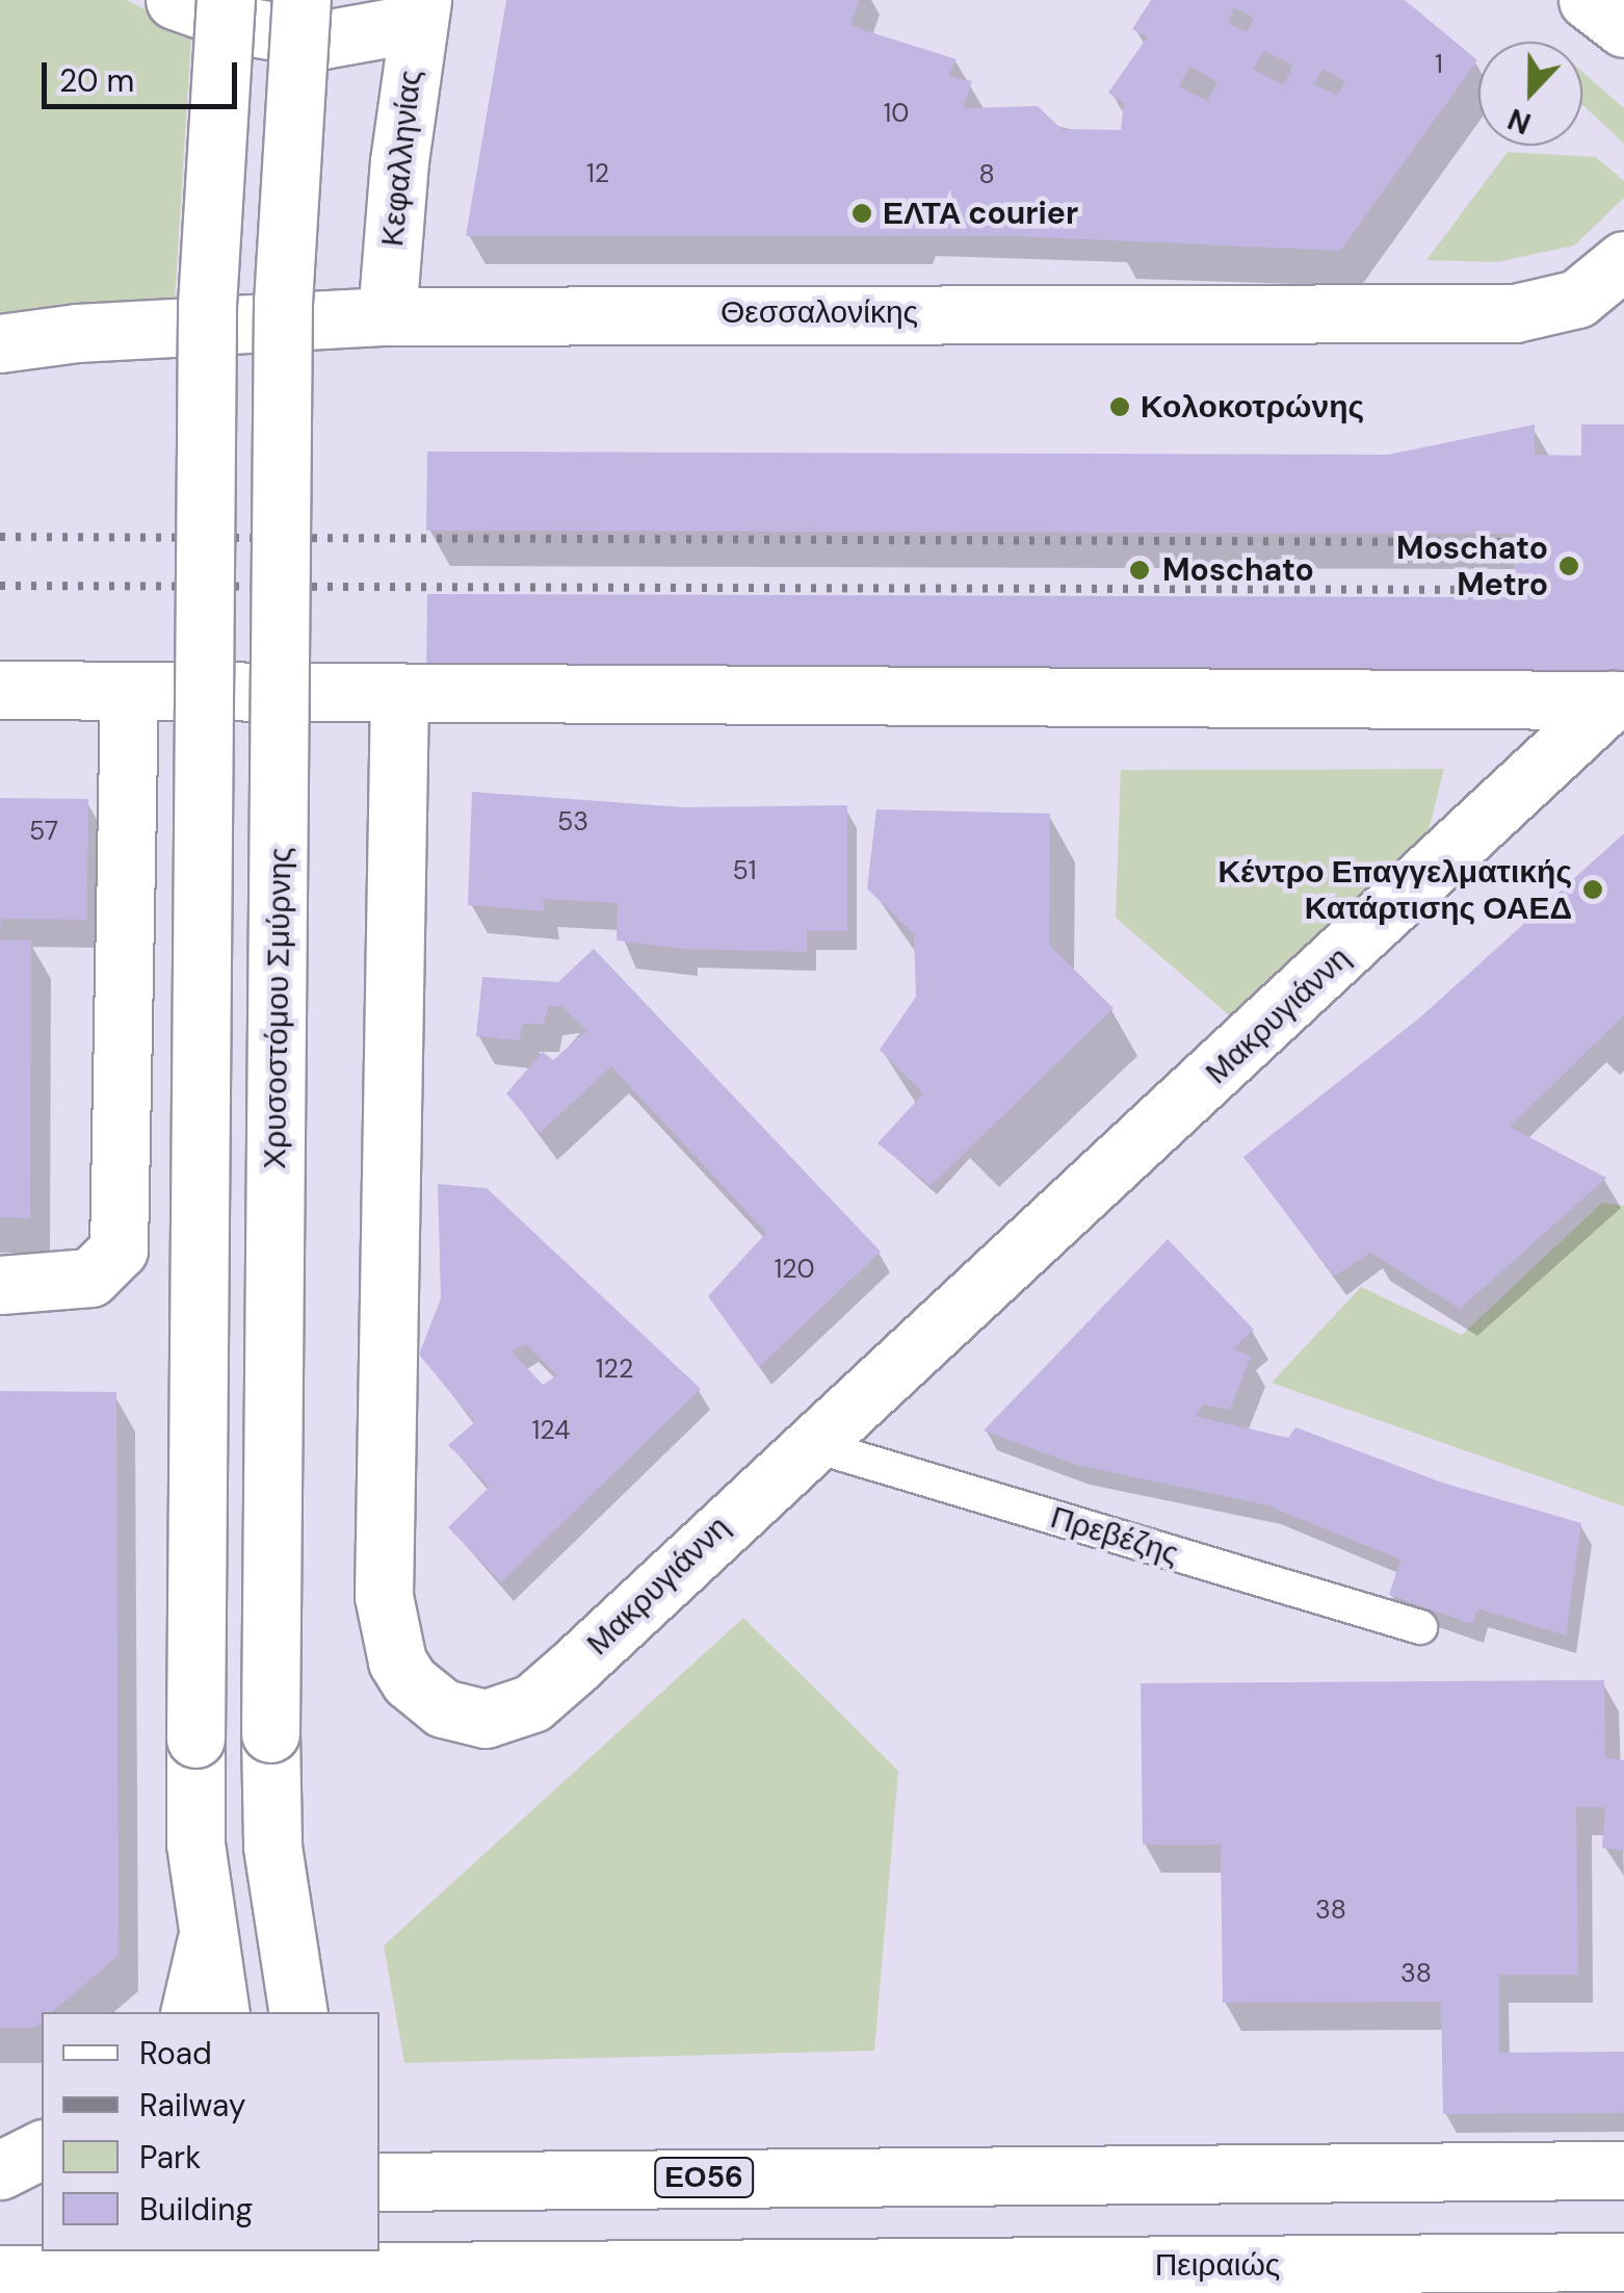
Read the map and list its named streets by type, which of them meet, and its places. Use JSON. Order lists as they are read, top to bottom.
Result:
{
  "streets": {
    "street": [
      "Κεφαλληνίας",
      "Θεσσαλονίκης",
      "Χρυσοστόμου Σμύρνης",
      "Μακρυγιάννη",
      "ΕΟ56",
      "Πειραιώς"
    ],
    "lane": ["Πρεβέζης"]
  },
  "crossings": [
    ["Κεφαλληνίας", "Θεσσαλονίκης"],
    ["Μακρυγιάννη", "Πρεβέζης"]
  ],
  "places": [
    "ΕΛΤΑ courier",
    "Κολοκοτρώνης",
    "Moschato Metro",
    "Moschato",
    "Κέντρο Επαγγελματικής Κατάρτισης ΟΑΕΔ"
  ],
  "house_numbers": [
    "1",
    "10",
    "12",
    "8",
    "53",
    "57",
    "51",
    "120",
    "122",
    "124",
    "38",
    "38"
  ],
  "legend": [
    "Road",
    "Railway",
    "Park",
    "Building"
  ],
  "scale_bar": "20 m",
  "north": "bottom"
}
